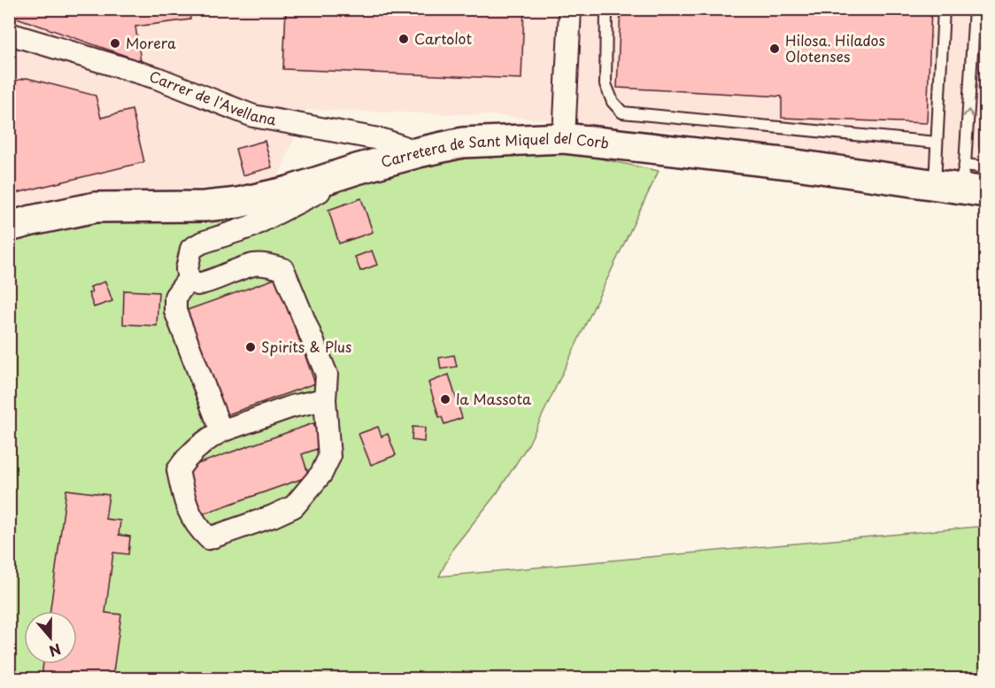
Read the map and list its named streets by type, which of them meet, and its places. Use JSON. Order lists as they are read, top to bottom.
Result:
{
  "streets": {
    "street": ["Carrer de l'Avellana", "Carretera de Sant Miquel del Corb"]
  },
  "crossings": [
    ["Carrer de l'Avellana", "Carretera de Sant Miquel del Corb"]
  ],
  "places": [
    "Cartolot",
    "Morera",
    "Hilosa. Hilados Olotenses",
    "Spirits & Plus",
    "la Massota"
  ],
  "north": "bottom"
}
